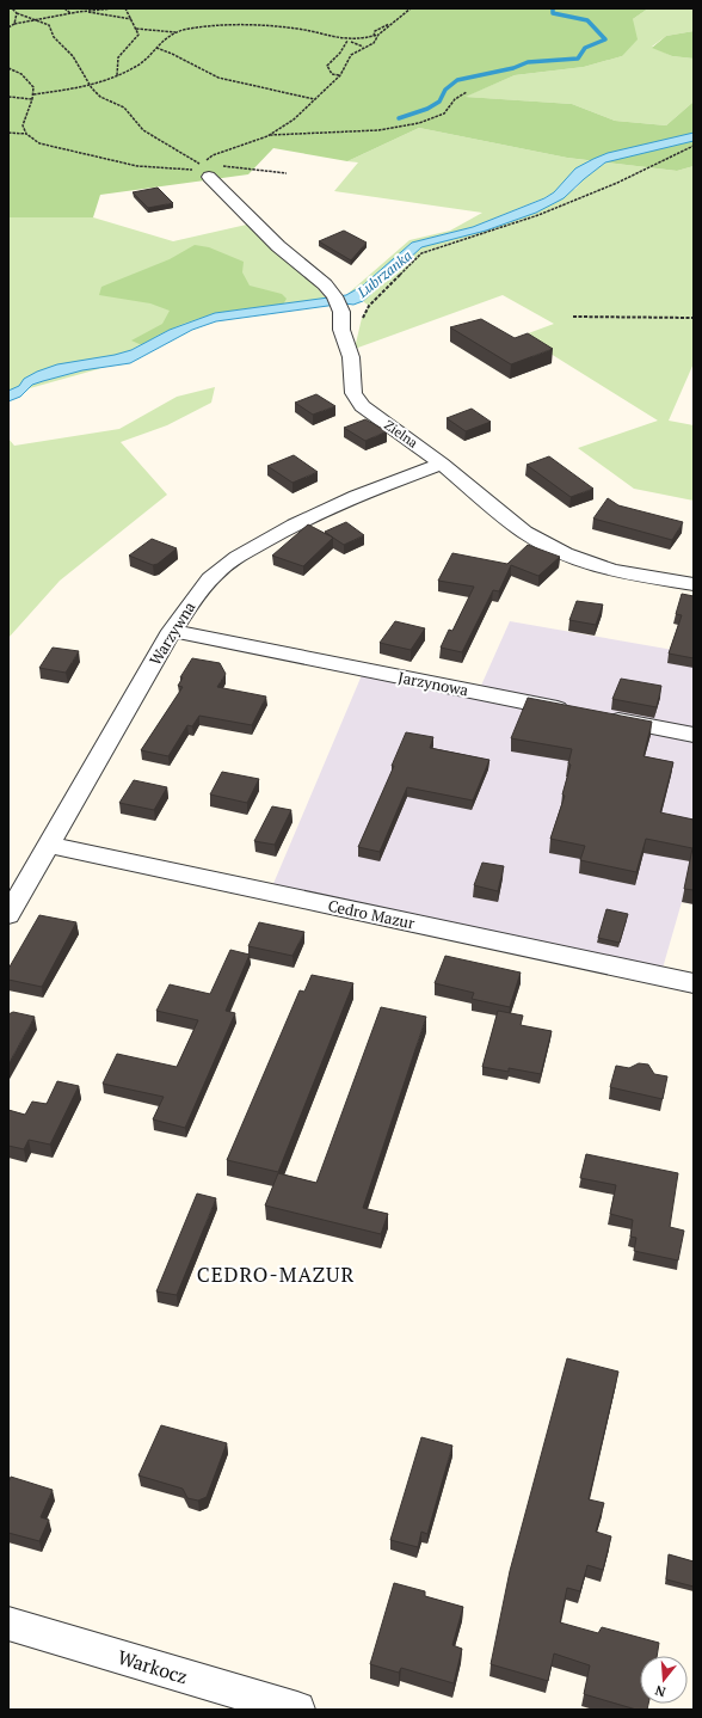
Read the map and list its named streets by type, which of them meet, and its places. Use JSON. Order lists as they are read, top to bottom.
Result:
{
  "streets": {
    "street": [
      "Zielna",
      "Warzywna",
      "Jarzynowa",
      "Cedro Mazur",
      "Warkocz"
    ]
  },
  "crossings": [
    ["Zielna", "Warzywna"],
    ["Warzywna", "Jarzynowa"],
    ["Warzywna", "Cedro Mazur"]
  ],
  "districts": ["CEDRO-MAZUR"],
  "water": ["Lubrzanka"],
  "north": "bottom"
}
